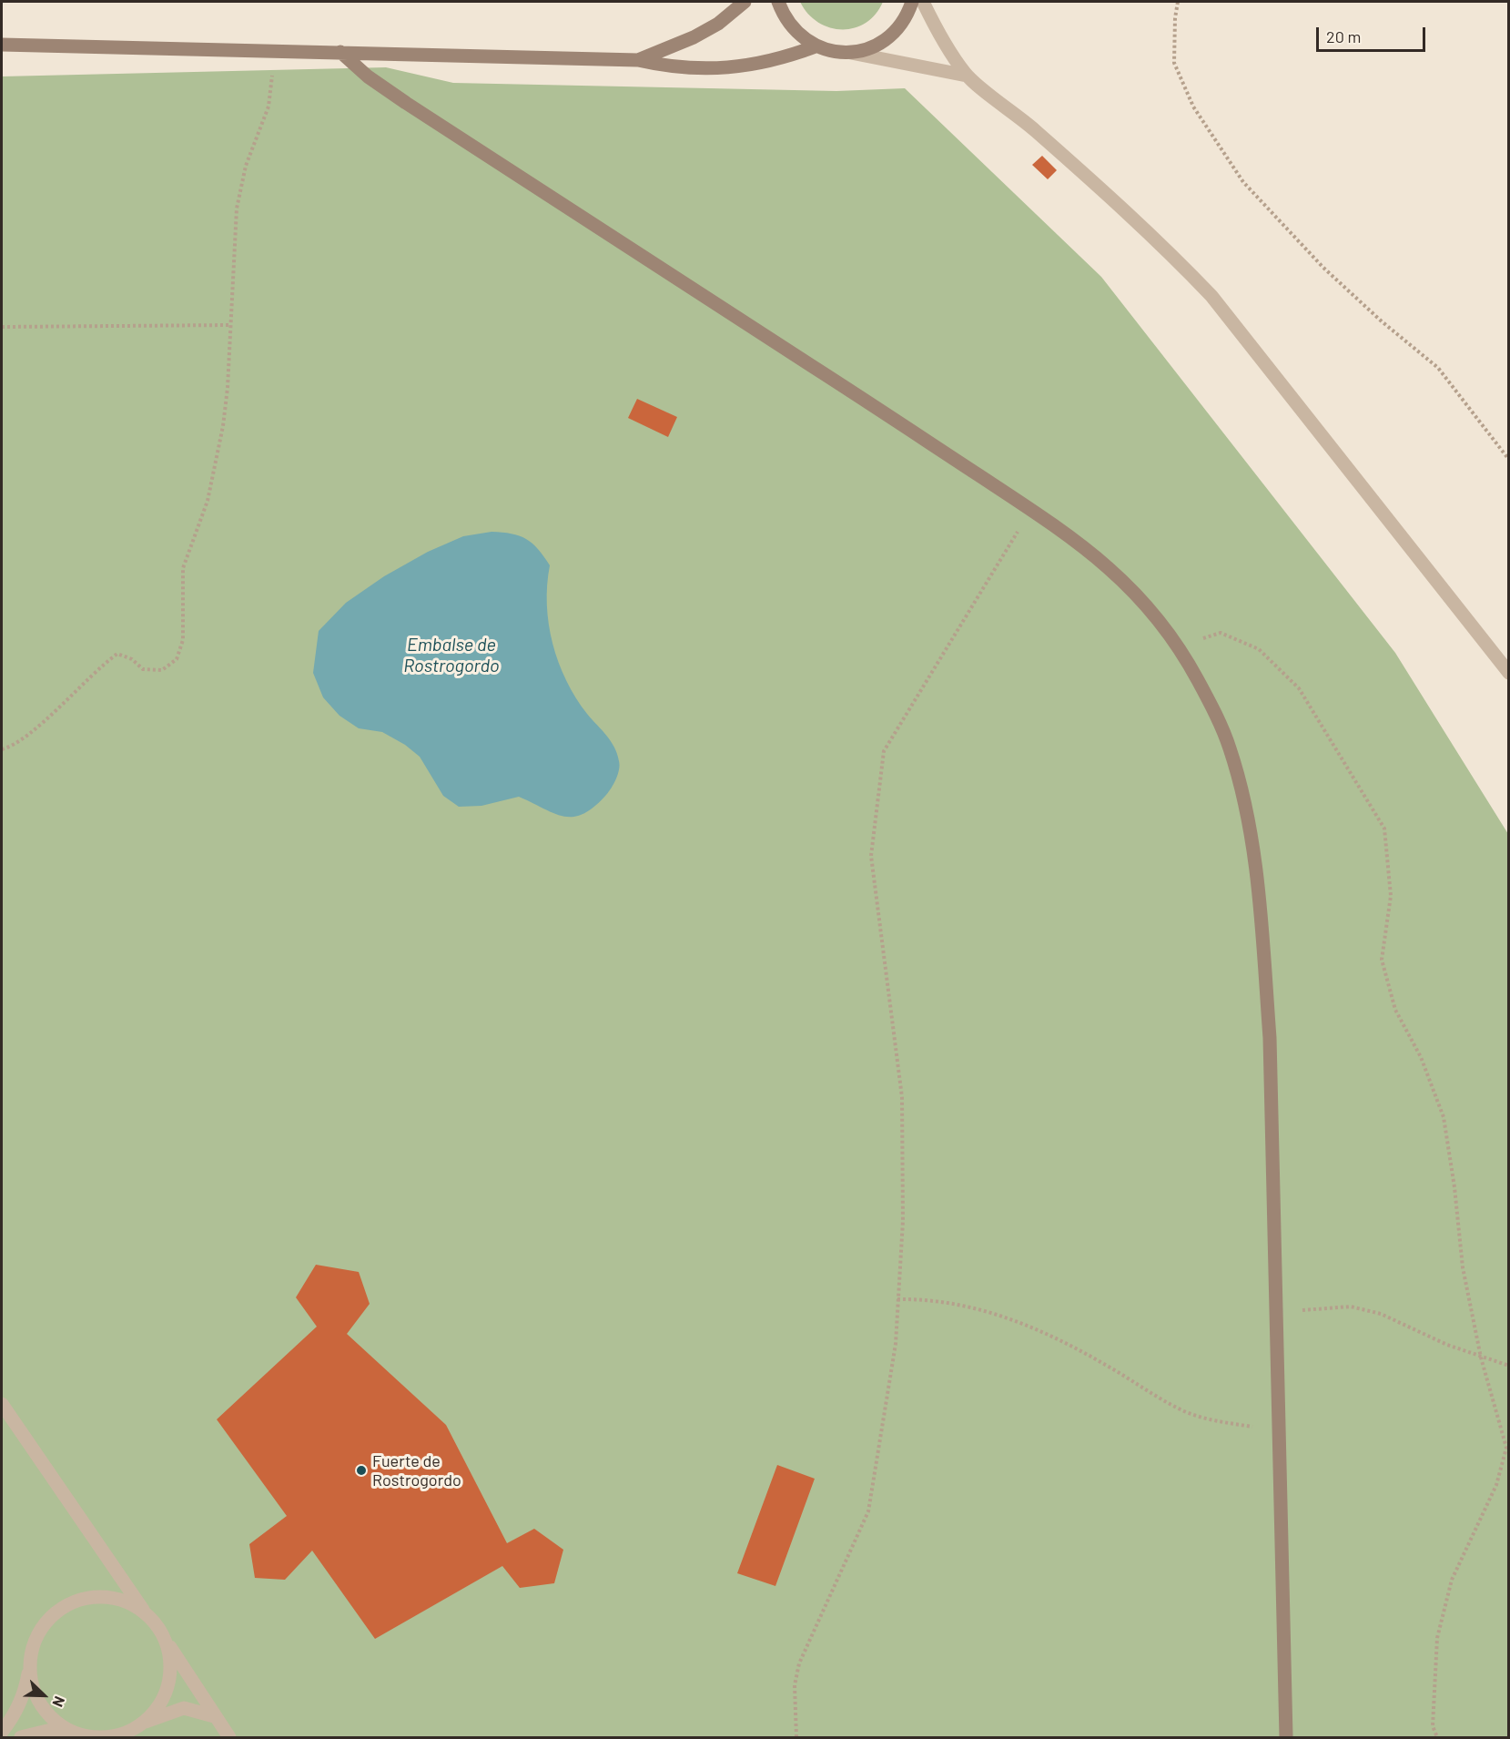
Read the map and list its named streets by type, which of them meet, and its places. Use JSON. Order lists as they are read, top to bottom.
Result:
{
  "water": ["Embalse de Rostrogordo"],
  "places": ["Fuerte de Rostrogordo"],
  "scale_bar": "20 m",
  "north": "bottom right"
}
